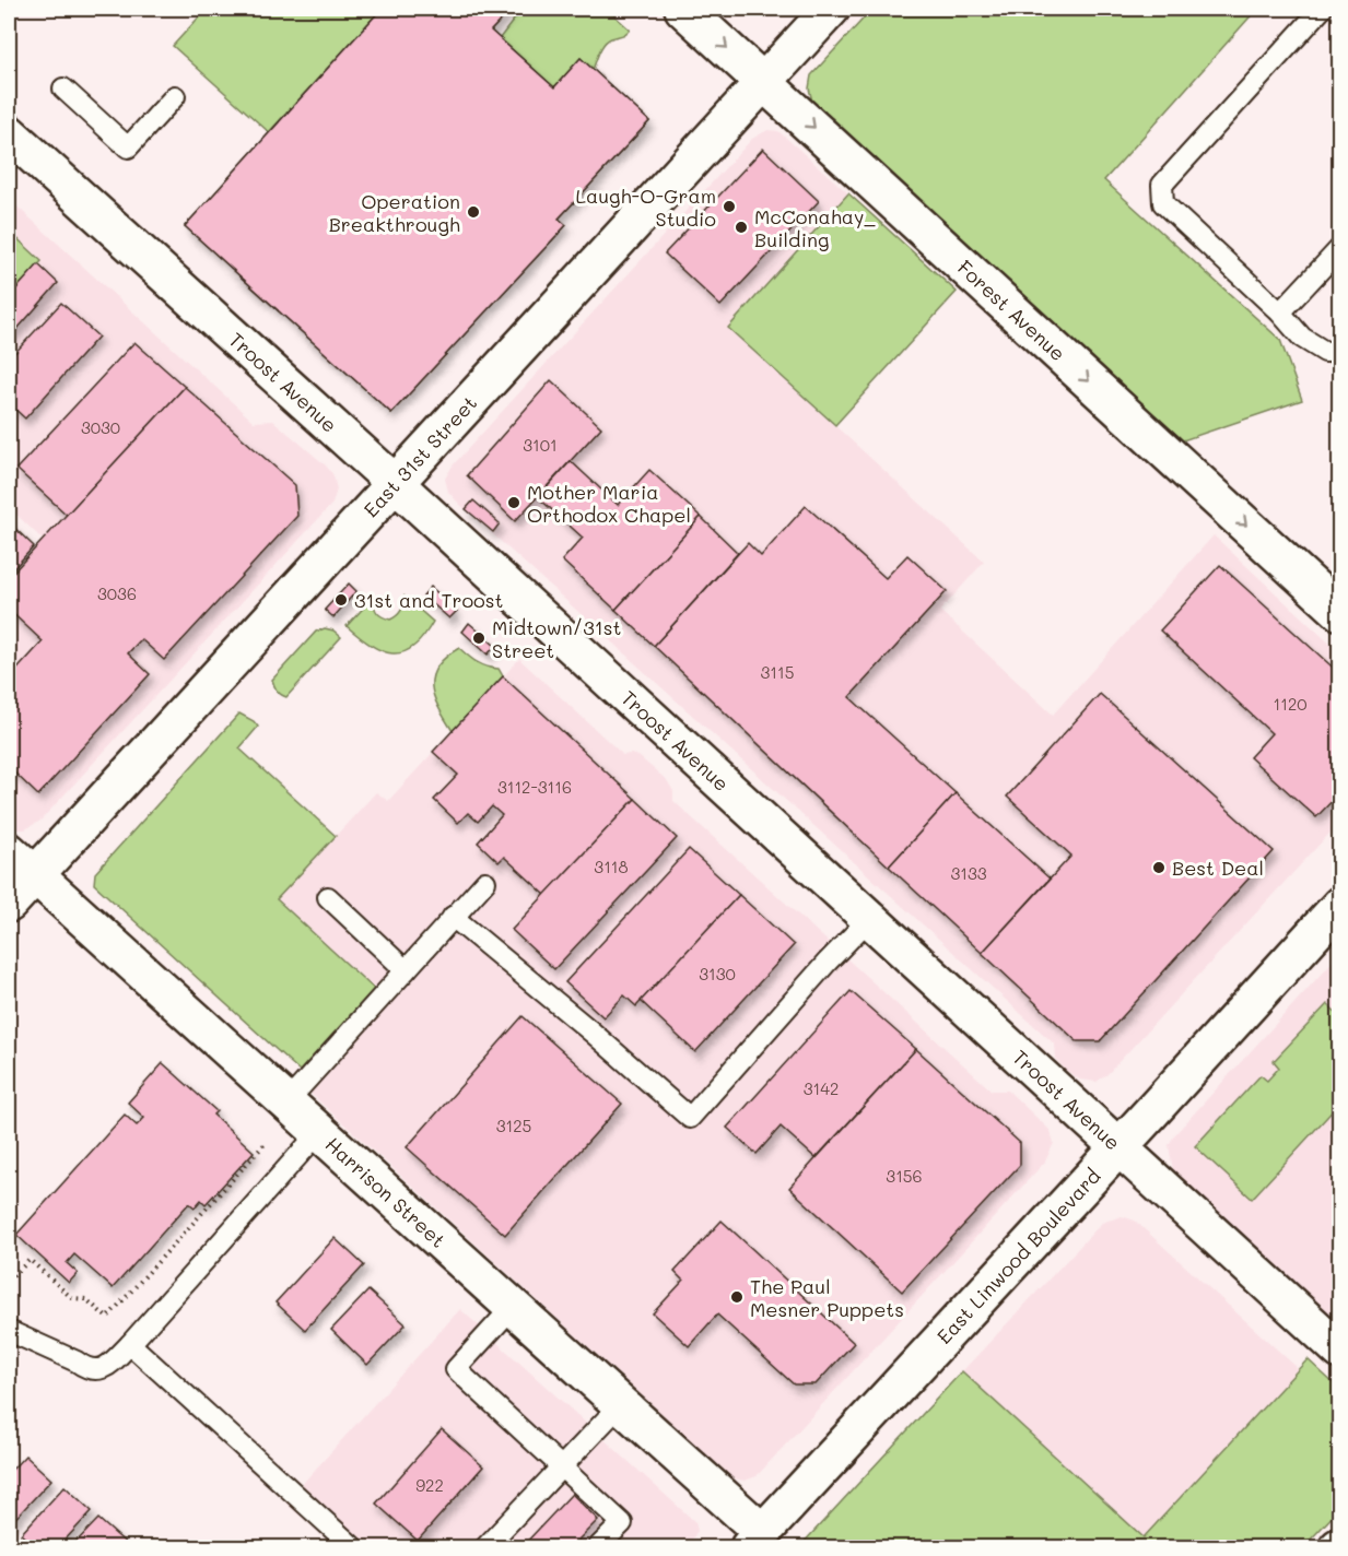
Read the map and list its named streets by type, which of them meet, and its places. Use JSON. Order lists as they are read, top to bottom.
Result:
{
  "streets": {
    "main road": [
      "Forest Avenue",
      "Troost Avenue",
      "East 31st Street",
      "Harrison Street",
      "East Linwood Boulevard"
    ]
  },
  "crossings": [
    ["Forest Avenue", "East 31st Street"],
    ["Troost Avenue", "East 31st Street"],
    ["Troost Avenue", "East Linwood Boulevard"],
    ["East 31st Street", "Harrison Street"],
    ["Harrison Street", "East Linwood Boulevard"]
  ],
  "one_way": ["Forest Avenue"],
  "places": [
    "Laugh-O-Gram Studio",
    "Operation Breakthrough",
    "McConahay_ Building",
    "Mother Maria Orthodox Chapel",
    "31st and Troost",
    "Midtown/31st Street",
    "Best Deal",
    "The Paul Mesner Puppets"
  ],
  "house_numbers": [
    "3030",
    "3101",
    "3036",
    "3115",
    "1120",
    "3112-3116",
    "3118",
    "3133",
    "3130",
    "3142",
    "3125",
    "3156",
    "922"
  ]
}
